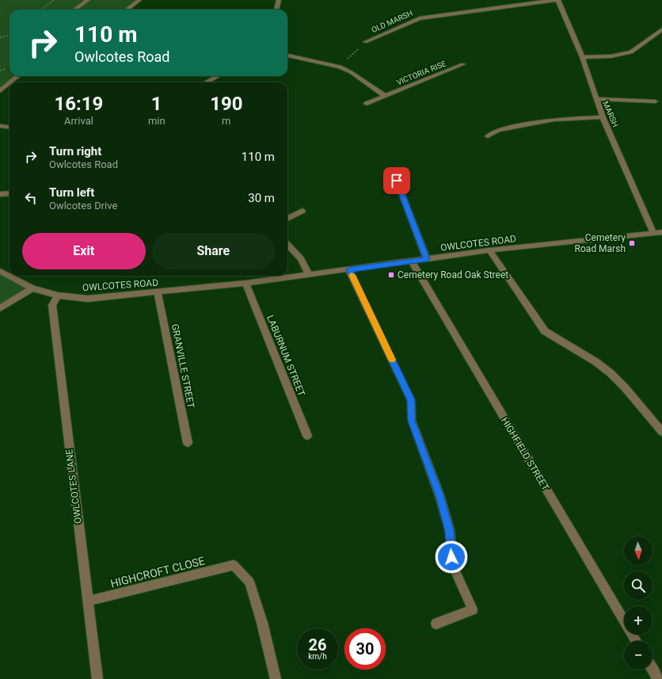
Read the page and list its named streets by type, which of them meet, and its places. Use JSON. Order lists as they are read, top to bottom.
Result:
{
  "streets": {
    "street": [
      "OLD MARSH",
      "VICTORIA RISE",
      "MARSH",
      "OWLCOTES ROAD",
      "LABURNUM STREET",
      "GRANVILLE STREET",
      "HIGHFIELD STREET",
      "OWLCOTES LANE",
      "HIGHCROFT CLOSE"
    ]
  },
  "crossings": [
    ["MARSH", "OWLCOTES ROAD"],
    ["OWLCOTES ROAD", "LABURNUM STREET"],
    ["OWLCOTES ROAD", "GRANVILLE STREET"],
    ["OWLCOTES ROAD", "HIGHFIELD STREET"],
    ["OWLCOTES ROAD", "OWLCOTES LANE"],
    ["OWLCOTES LANE", "HIGHCROFT CLOSE"]
  ],
  "places": {
    "transit": ["Cemetery Road Marsh", "Cemetery Road Oak Street"]
  },
  "north": "bottom",
  "page": {
    "turn": ["110 m", "Owlcotes Road"],
    "eta": [
      "16:19",
      "Arrival",
      "1",
      "min",
      "190",
      "m"
    ],
    "list": [
      {
        "name": "Turn right",
        "note": "Owlcotes Road",
        "value": "110 m"
      },
      {
        "name": "Turn left",
        "note": "Owlcotes Drive",
        "value": "30 m"
      }
    ],
    "buttons": ["Exit", "Share"],
    "map_buttons": ["+", "−"],
    "speed": "26 km/h",
    "limit": "30"
  }
}
